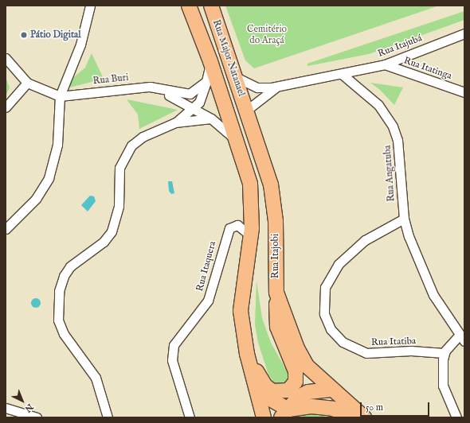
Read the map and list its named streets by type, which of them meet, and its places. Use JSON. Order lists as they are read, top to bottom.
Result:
{
  "streets": {
    "main road": ["Rua Major Natanael", "Rua Itajobi"],
    "street": [
      "Rua Itajubá",
      "Rua Itatinga",
      "Rua Buri",
      "Rua Angatuba",
      "Rua Itaquera",
      "Rua Itatiba"
    ]
  },
  "crossings": [
    ["Rua Itajubá", "Rua Itatinga"],
    ["Rua Itajubá", "Rua Angatuba"],
    ["Rua Major Natanael", "Rua Itajobi"],
    ["Rua Angatuba", "Rua Itatiba"]
  ],
  "parks": ["Cemitério do Araçá"],
  "places": ["Pátio Digital"],
  "scale_bar": "50 m",
  "north": "bottom right"
}
